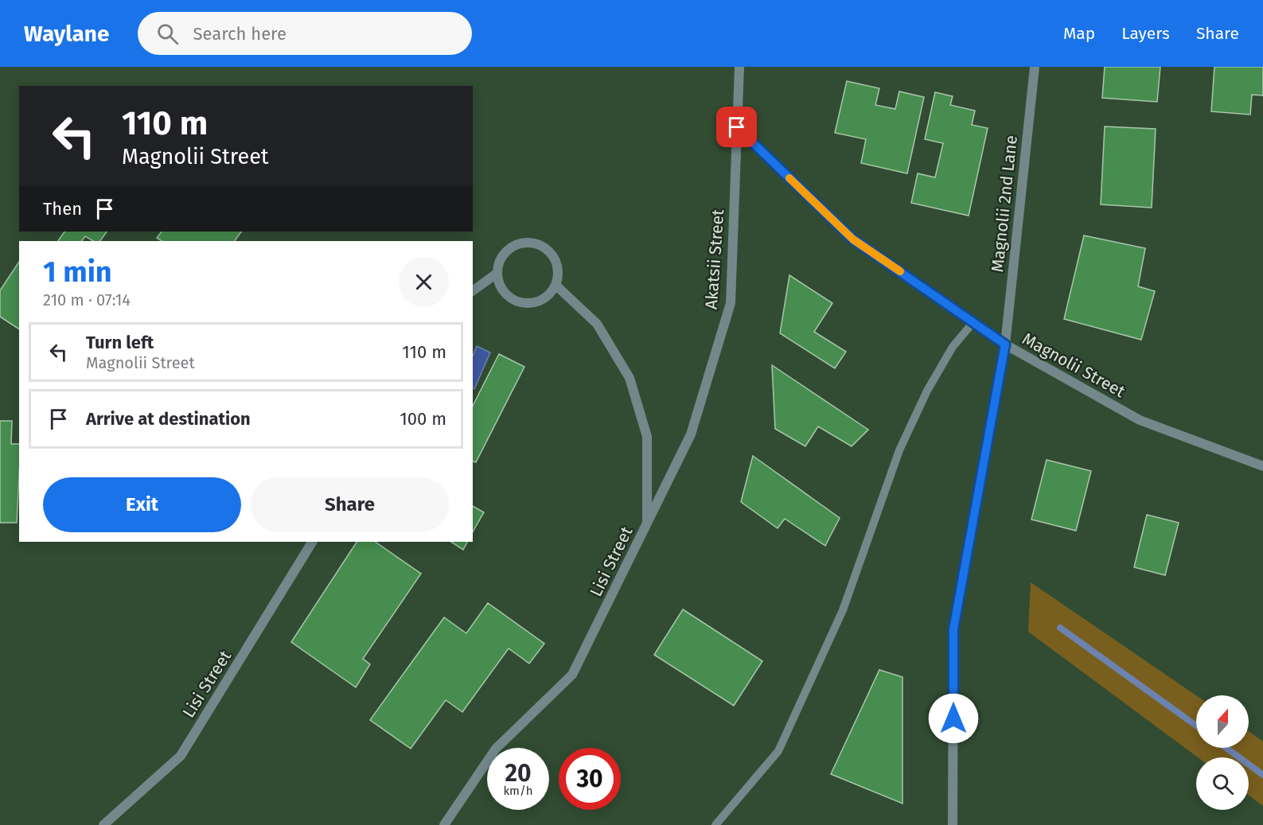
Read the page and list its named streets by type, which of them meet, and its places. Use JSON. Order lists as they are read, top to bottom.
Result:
{
  "streets": {
    "street": [
      "Magnolii 2nd Lane",
      "Akatsii Street",
      "Magnolii Street",
      "Lisi Street"
    ]
  },
  "crossings": [
    ["Magnolii 2nd Lane", "Magnolii Street"],
    ["Akatsii Street", "Magnolii Street"],
    ["Akatsii Street", "Lisi Street"]
  ],
  "north": "top",
  "page": {
    "header": "Waylane",
    "search": "Search here",
    "nav": ["Map", "Layers", "Share"],
    "turn": ["110 m", "Magnolii Street"],
    "then": "Then",
    "heading": ["1 min", "210 m · 07:14"],
    "list": [
      {
        "name": "Turn left",
        "note": "Magnolii Street",
        "value": "110 m"
      },
      {
        "name": "Arrive at destination",
        "value": "100 m"
      }
    ],
    "buttons": ["Exit", "Share"],
    "speed": "20 km/h",
    "limit": "30"
  }
}
